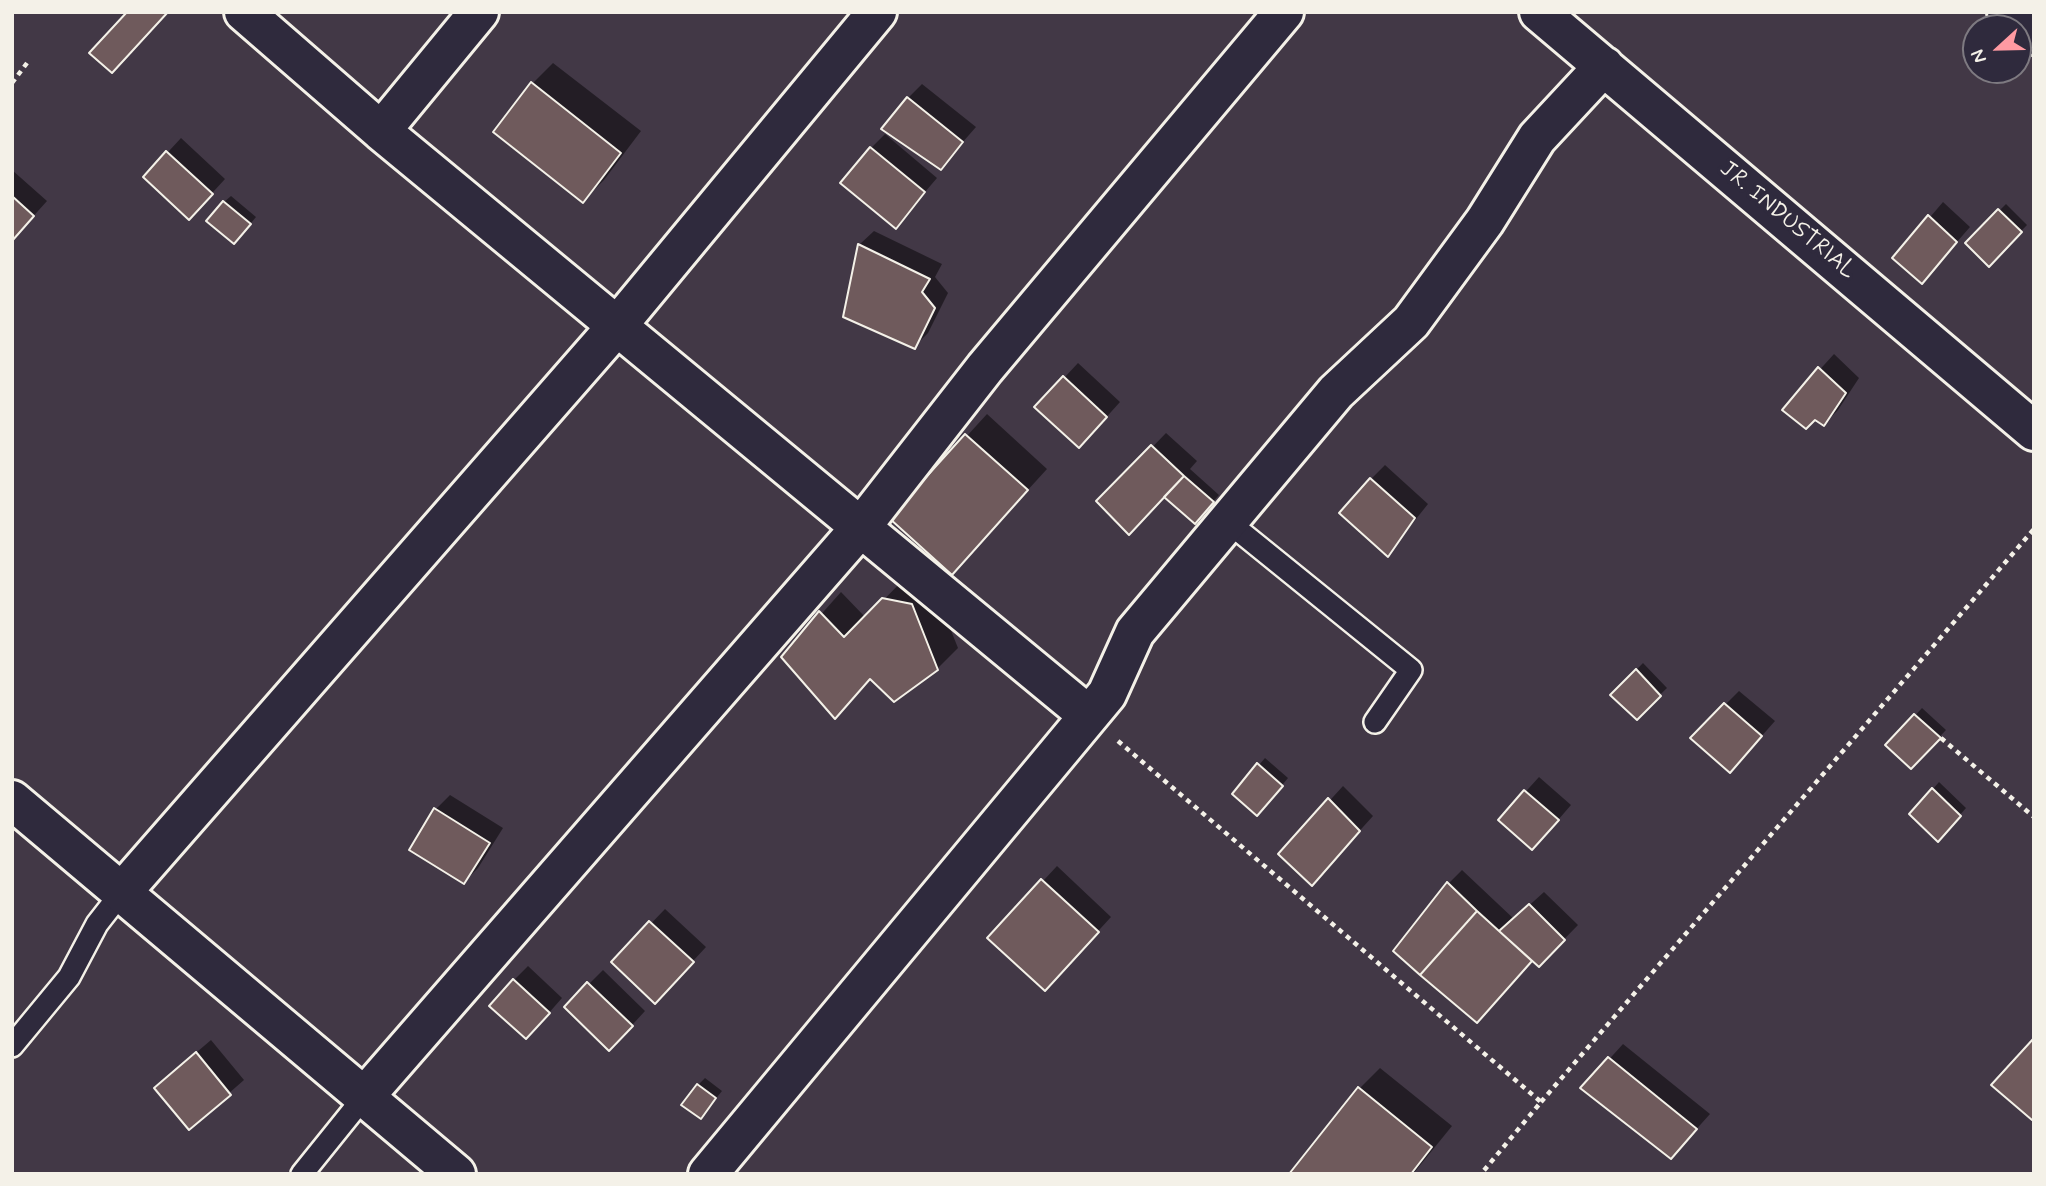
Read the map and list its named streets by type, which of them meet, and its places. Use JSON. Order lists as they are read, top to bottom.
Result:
{
  "streets": {
    "street": ["JR. INDUSTRIAL"]
  },
  "north": "left"
}
